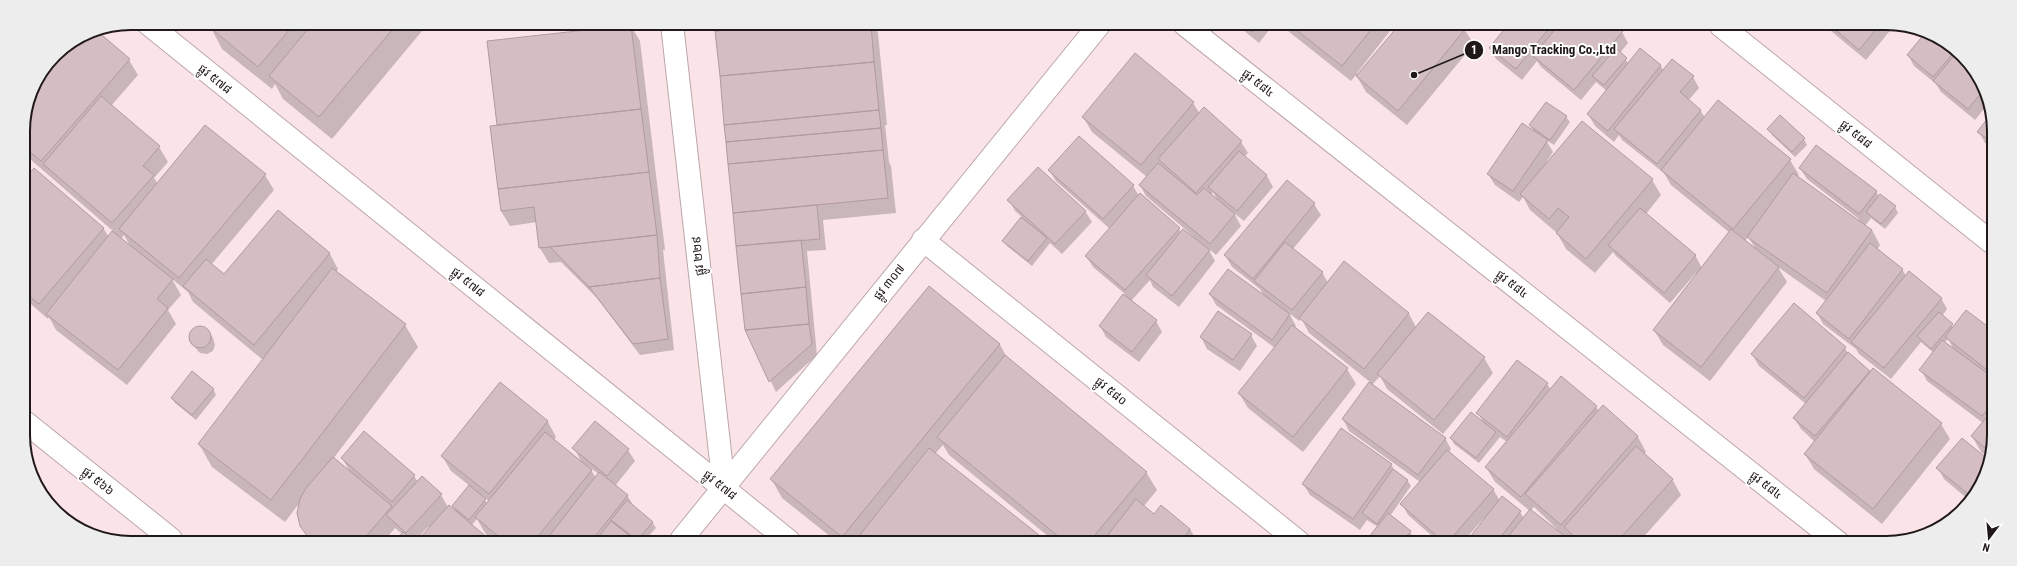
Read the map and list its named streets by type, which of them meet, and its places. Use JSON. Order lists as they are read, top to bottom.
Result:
{
  "streets": {
    "street": [
      "ផ្លូវ ៥៧៨",
      "ផ្លូវ ៥៨៤",
      "ផ្លូវ ៥៨៨",
      "ផ្លូវ ២២៩",
      "ផ្លូវ ៣០៧",
      "ផ្លូវ ៥៨០",
      "ផ្លូវ ៥៦៦"
    ]
  },
  "crossings": [
    ["ផ្លូវ ៥៧៨", "ផ្លូវ ២២៩"],
    ["ផ្លូវ ៥៧៨", "ផ្លូវ ៣០៧"],
    ["ផ្លូវ ២២៩", "ផ្លូវ ៣០៧"],
    ["ផ្លូវ ៣០៧", "ផ្លូវ ៥៨០"]
  ],
  "places": ["Mango Tracking Co.,Ltd"],
  "north": "bottom"
}
